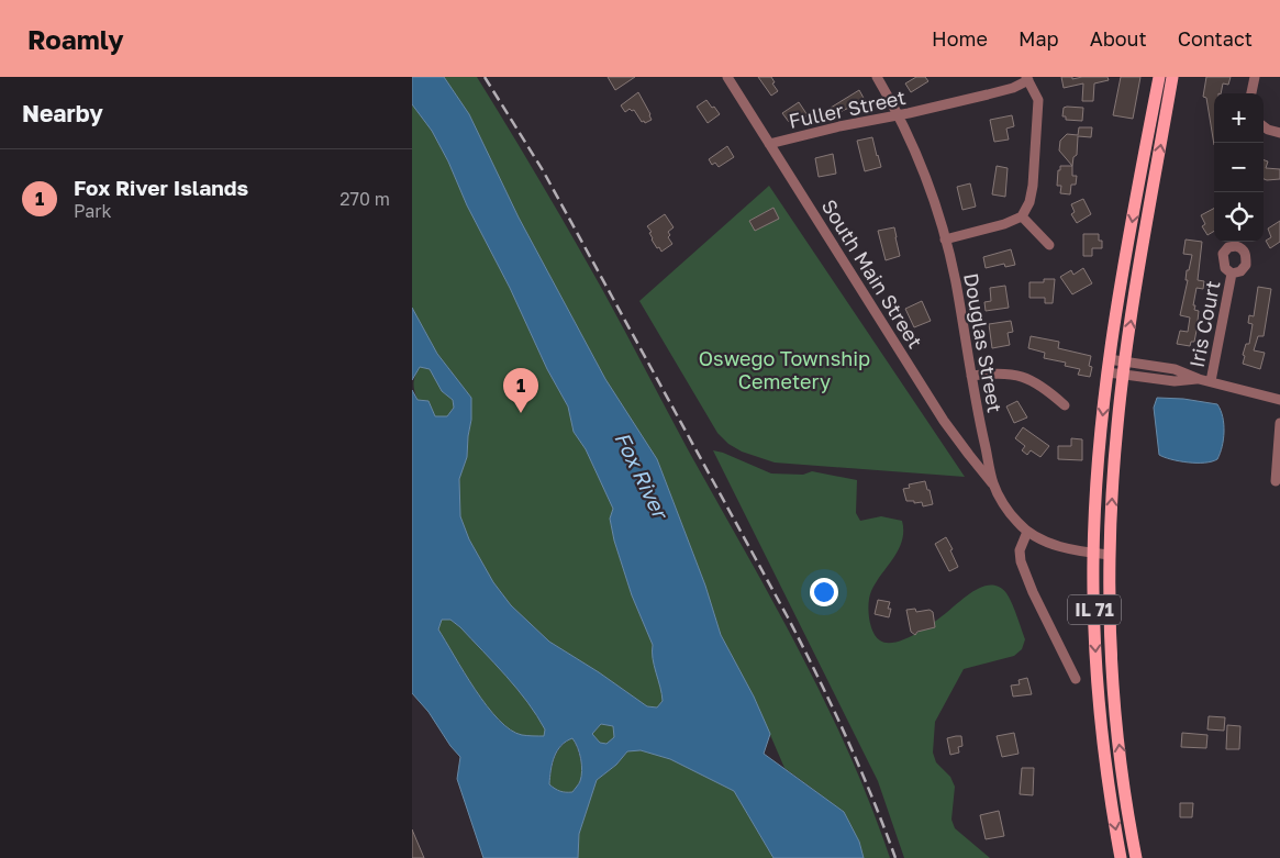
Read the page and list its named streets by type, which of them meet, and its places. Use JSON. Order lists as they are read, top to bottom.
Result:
{
  "streets": {
    "main road": ["IL 71"],
    "street": [
      "Fuller Street",
      "South Main Street",
      "Iris Court",
      "Douglas Street"
    ]
  },
  "crossings": [
    ["Fuller Street", "South Main Street"],
    ["Fuller Street", "Douglas Street"],
    ["South Main Street", "Douglas Street"],
    ["Douglas Street", "IL 71"]
  ],
  "water": ["Fox River"],
  "parks": ["Oswego Township Cemetery"],
  "page": {
    "header": "Roamly",
    "nav": [
      "Home",
      "Map",
      "About",
      "Contact"
    ],
    "heading": "Nearby",
    "map_buttons": ["+", "−"],
    "list": [
      {
        "mark": "1",
        "name": "Fox River Islands",
        "note": "Park",
        "value": "270 m"
      }
    ],
    "pins": "1"
  }
}
